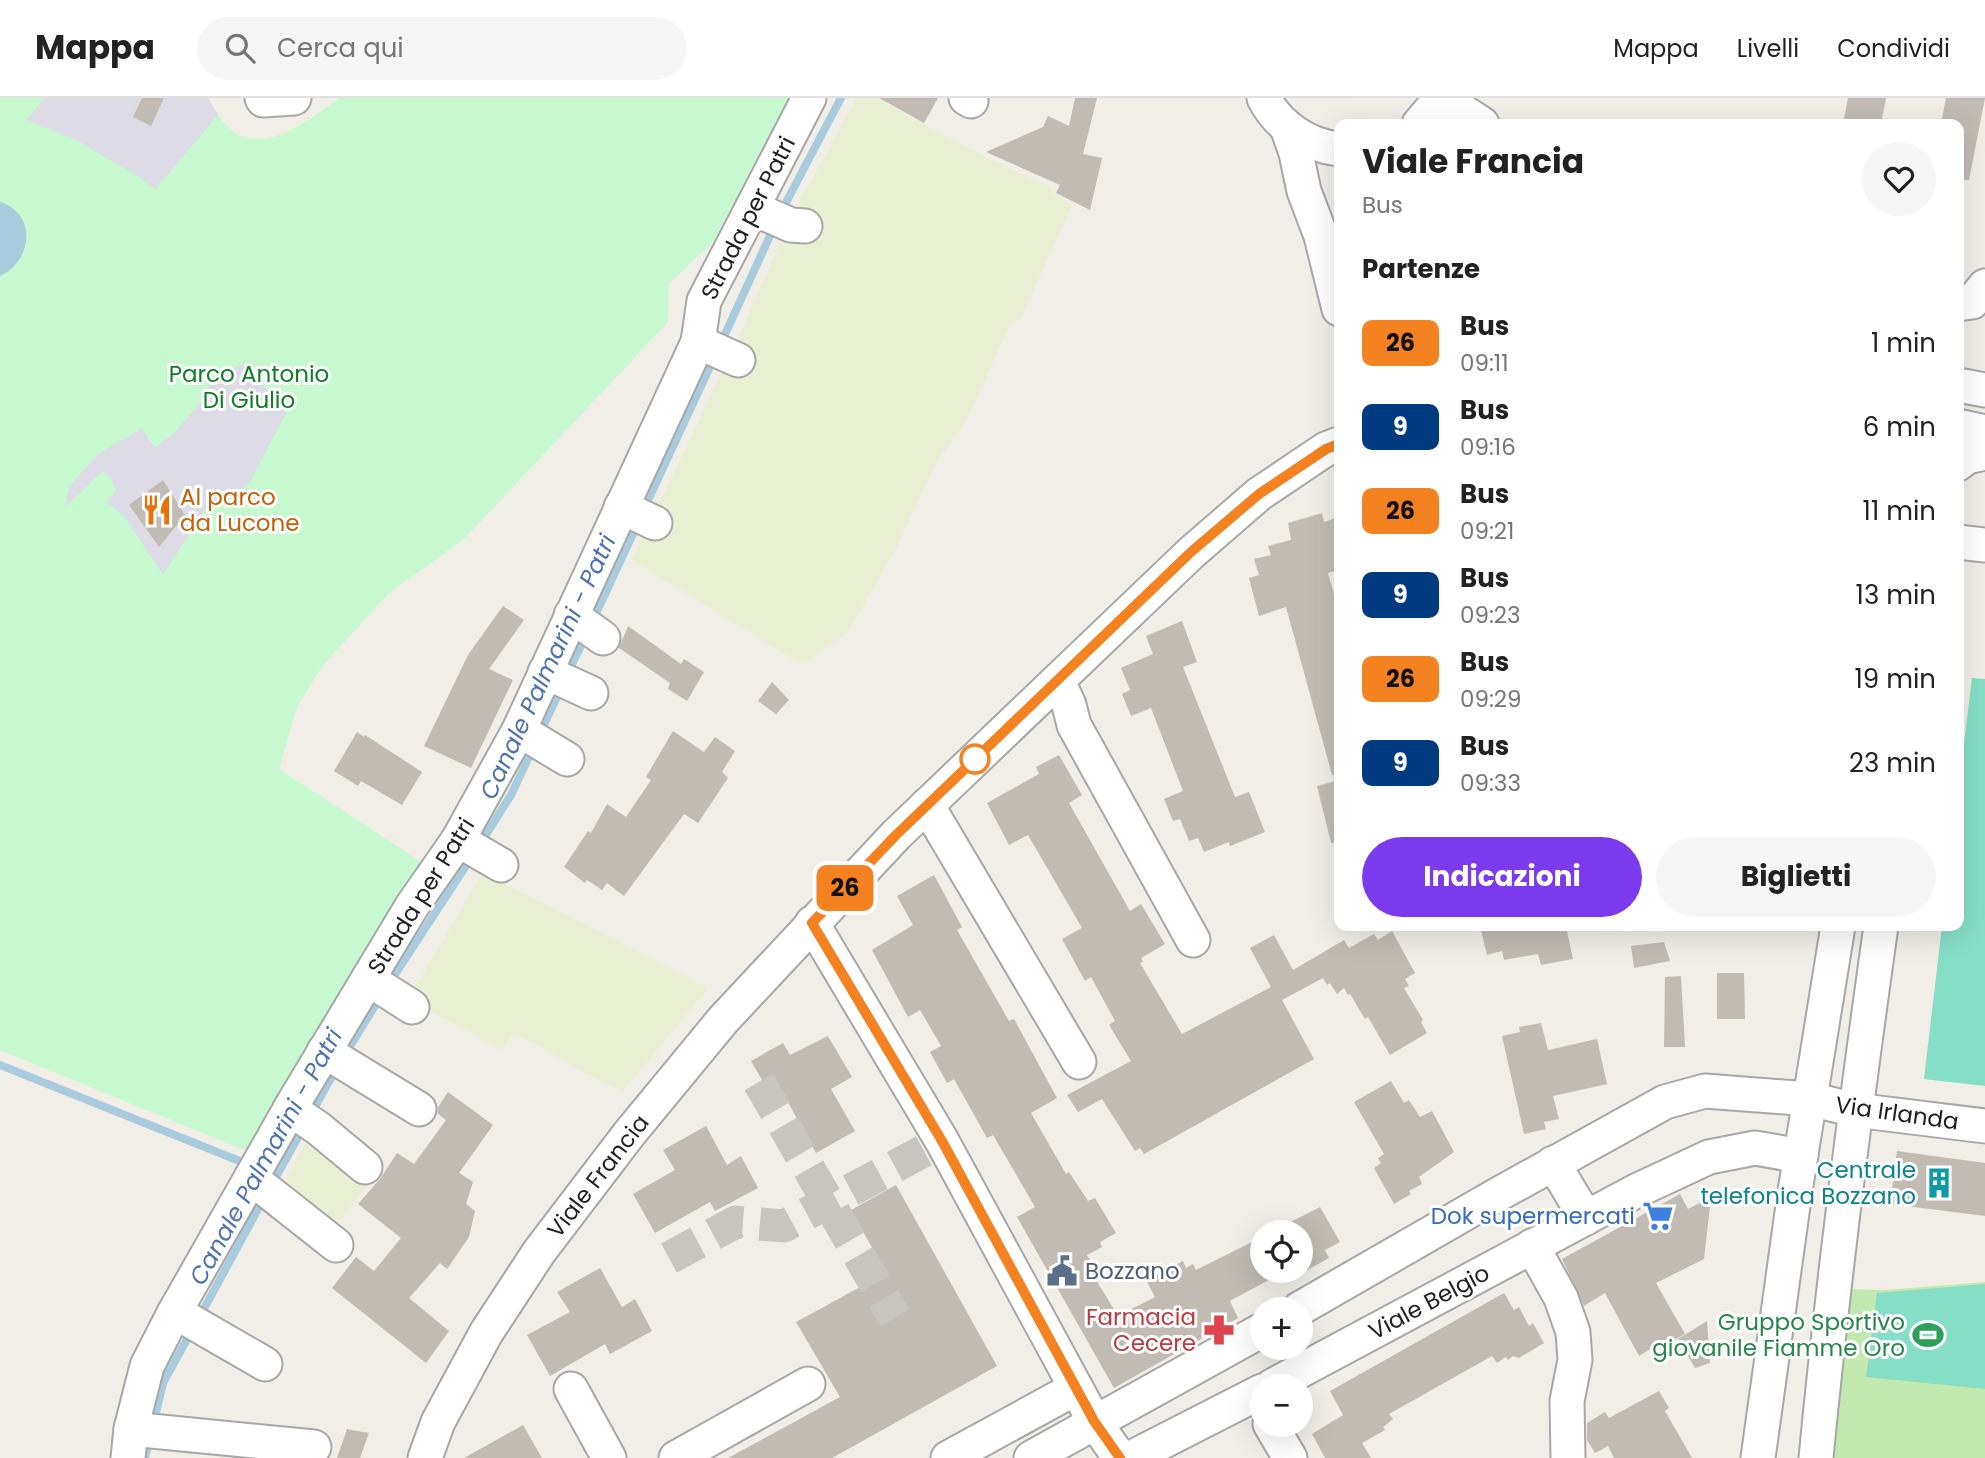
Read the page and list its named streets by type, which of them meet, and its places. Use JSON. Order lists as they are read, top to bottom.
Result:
{
  "streets": {
    "street": [
      "Strada per Patri",
      "Via Irlanda",
      "Viale Francia",
      "Viale Belgio"
    ]
  },
  "water": ["Canale Palmarini - Patri"],
  "parks": ["Parco Antonio Di Giulio"],
  "places": {
    "restaurant": ["Al parco da Lucone"],
    "building": ["Centrale telefonica Bozzano"],
    "supermarket": ["Dok supermercati"],
    "public building": ["Bozzano"],
    "pharmacy": ["Farmacia Cecere"],
    "sports": ["Gruppo Sportivo giovanile Fiamme Oro"]
  },
  "lines": ["bus line 26"],
  "page": {
    "header": "Mappa",
    "search": "Cerca qui",
    "nav": ["Mappa", "Livelli", "Condividi"],
    "on_map": "26",
    "heading": [
      ["Viale Francia", "Bus"],
      "Partenze"
    ],
    "list": [
      {
        "mark": "26",
        "name": "Bus",
        "note": "09:11",
        "value": "1 min"
      },
      {
        "mark": "9",
        "name": "Bus",
        "note": "09:16",
        "value": "6 min"
      },
      {
        "mark": "26",
        "name": "Bus",
        "note": "09:21",
        "value": "11 min"
      },
      {
        "mark": "9",
        "name": "Bus",
        "note": "09:23",
        "value": "13 min"
      },
      {
        "mark": "26",
        "name": "Bus",
        "note": "09:29",
        "value": "19 min"
      },
      {
        "mark": "9",
        "name": "Bus",
        "note": "09:33",
        "value": "23 min"
      }
    ],
    "buttons": ["Indicazioni", "Biglietti"],
    "map_buttons": ["+", "−"]
  }
}
